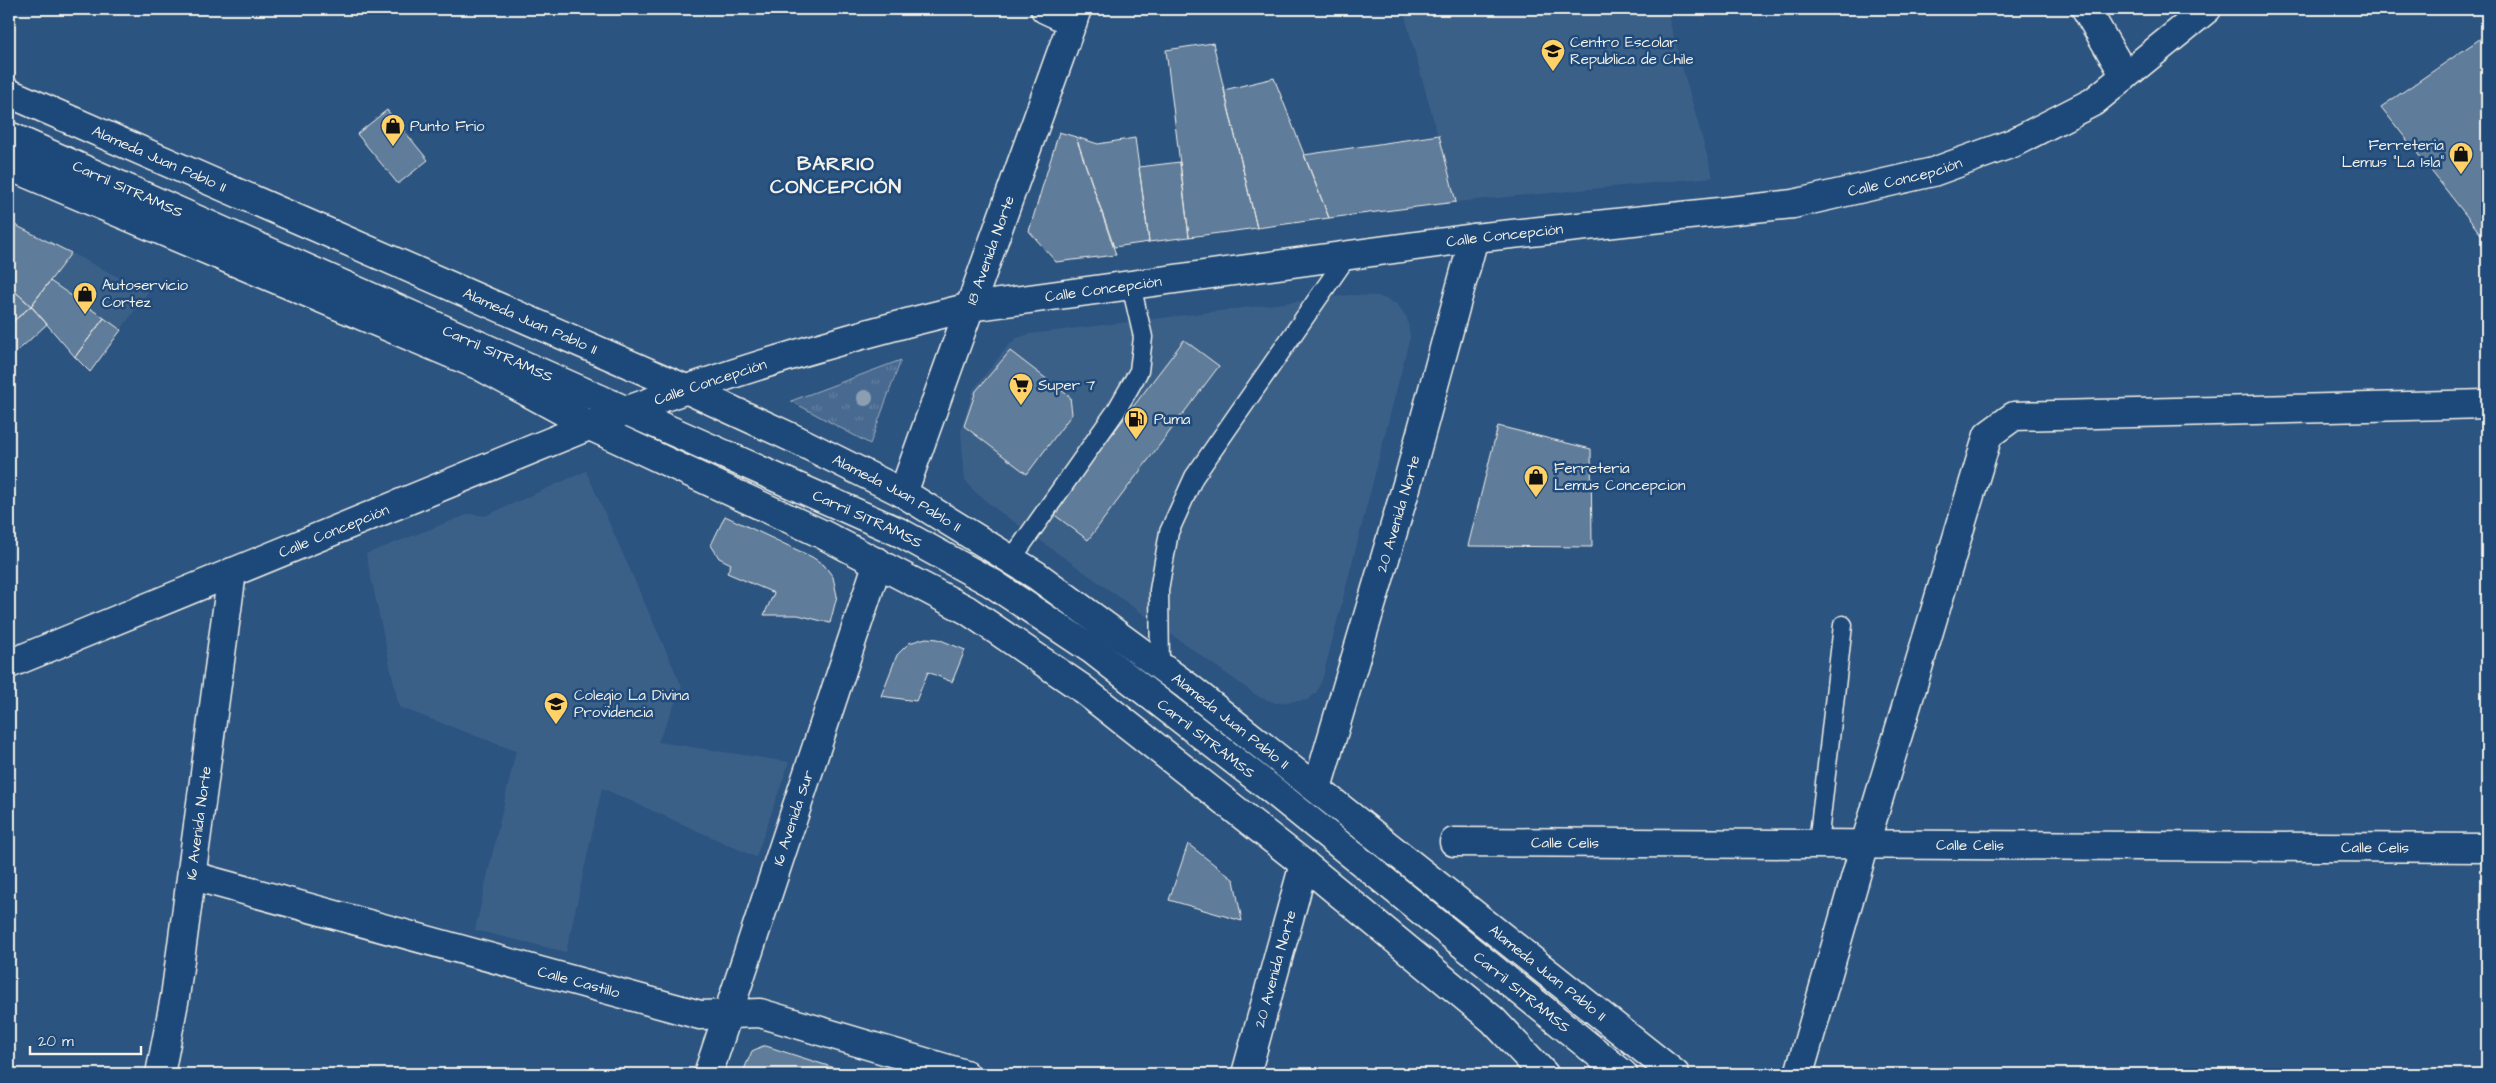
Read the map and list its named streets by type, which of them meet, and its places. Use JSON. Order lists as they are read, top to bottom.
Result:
{
  "streets": {
    "street": [
      "Alameda Juan Pablo II",
      "Calle Concepción",
      "Carril SITRAMSS",
      "18 Avenida Norte",
      "20 Avenida Norte",
      "16 Avenida Sur",
      "16 Avenida Norte",
      "Calle Celis",
      "Calle Castillo"
    ]
  },
  "crossings": [
    ["Alameda Juan Pablo II", "Calle Concepción"],
    ["Alameda Juan Pablo II", "18 Avenida Norte"],
    ["Alameda Juan Pablo II", "20 Avenida Norte"],
    ["Calle Concepción", "Carril SITRAMSS"],
    ["Calle Concepción", "18 Avenida Norte"],
    ["Calle Concepción", "20 Avenida Norte"],
    ["Calle Concepción", "16 Avenida Norte"],
    ["16 Avenida Sur", "Calle Castillo"],
    ["16 Avenida Norte", "Calle Castillo"]
  ],
  "districts": ["BARRIO CONCEPCIÓN"],
  "places": {
    "school or university": ["Centro Escolar Republica de Chile", "Colegio La Divina Providencia"],
    "shop": [
      "Punto Frio",
      "Ferreteria Lemus \"La Isla\"",
      "Autoservicio Cortez",
      "Ferreteria Lemus Concepcion"
    ],
    "supermarket": ["Super 7"],
    "fuel station": ["Puma"]
  },
  "scale_bar": "20 m"
}
